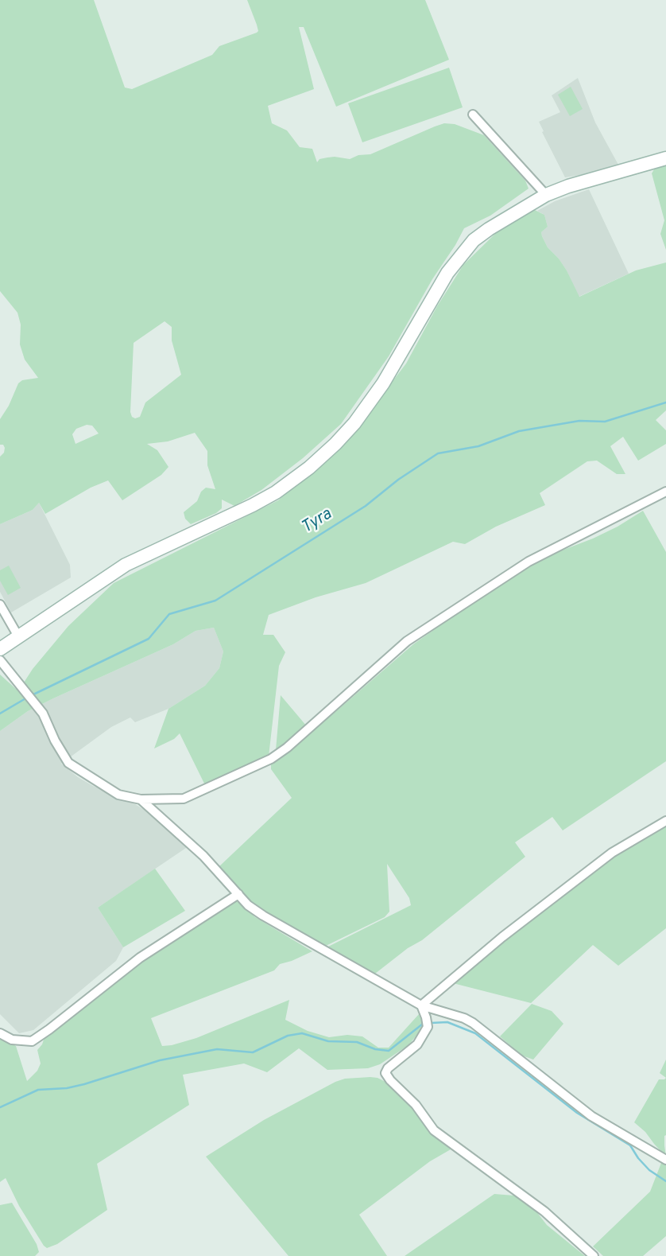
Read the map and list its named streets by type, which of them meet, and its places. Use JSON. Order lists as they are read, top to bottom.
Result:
{
  "water": ["Tyra"]
}
